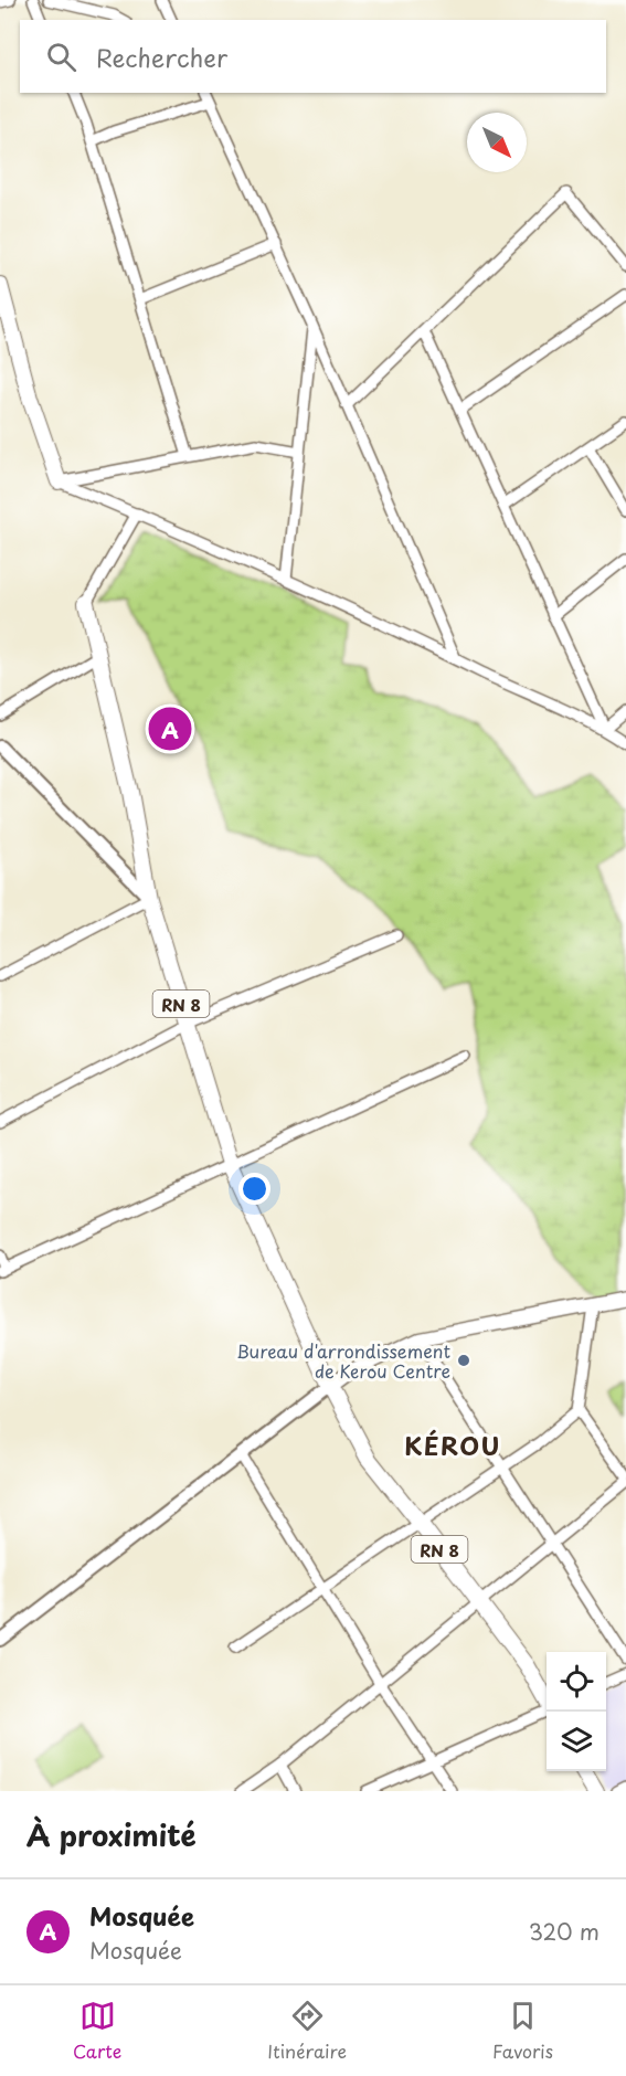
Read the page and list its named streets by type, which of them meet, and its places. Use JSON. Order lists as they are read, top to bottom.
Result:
{
  "streets": {
    "main road": ["RN 8"]
  },
  "districts": ["KÉROU"],
  "places": ["Bureau d'arrondissement de Kerou Centre"],
  "north": "bottom right",
  "page": {
    "search": "Rechercher",
    "pins": "A",
    "heading": "À proximité",
    "list": [
      {
        "mark": "A",
        "name": "Mosquée",
        "note": "Mosquée",
        "value": "320 m"
      }
    ],
    "nav": ["Carte", "Itinéraire", "Favoris"]
  }
}
